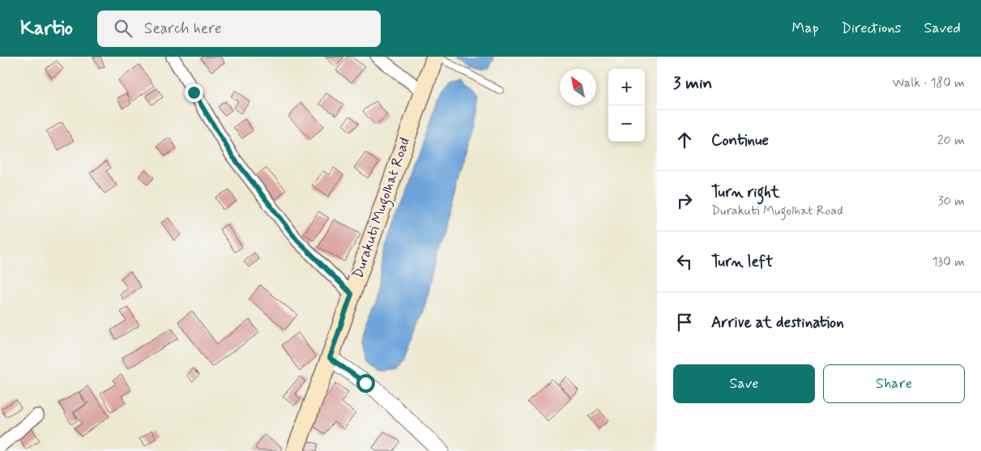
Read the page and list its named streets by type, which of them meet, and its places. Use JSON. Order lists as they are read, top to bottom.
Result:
{
  "streets": {
    "main road": ["Durakuti Mugolhat Road"]
  },
  "north": "top left",
  "page": {
    "header": "Kartio",
    "search": "Search here",
    "nav": ["Map", "Directions", "Saved"],
    "heading": ["3 min", "Walk · 180 m"],
    "map_buttons": ["+", "−"],
    "list": [
      ["Continue", "20 m"],
      ["Turn right", "Durakuti Mugolhat Road", "30 m"],
      ["Turn left", "130 m"],
      "Arrive at destination"
    ],
    "buttons": ["Save", "Share"]
  }
}
